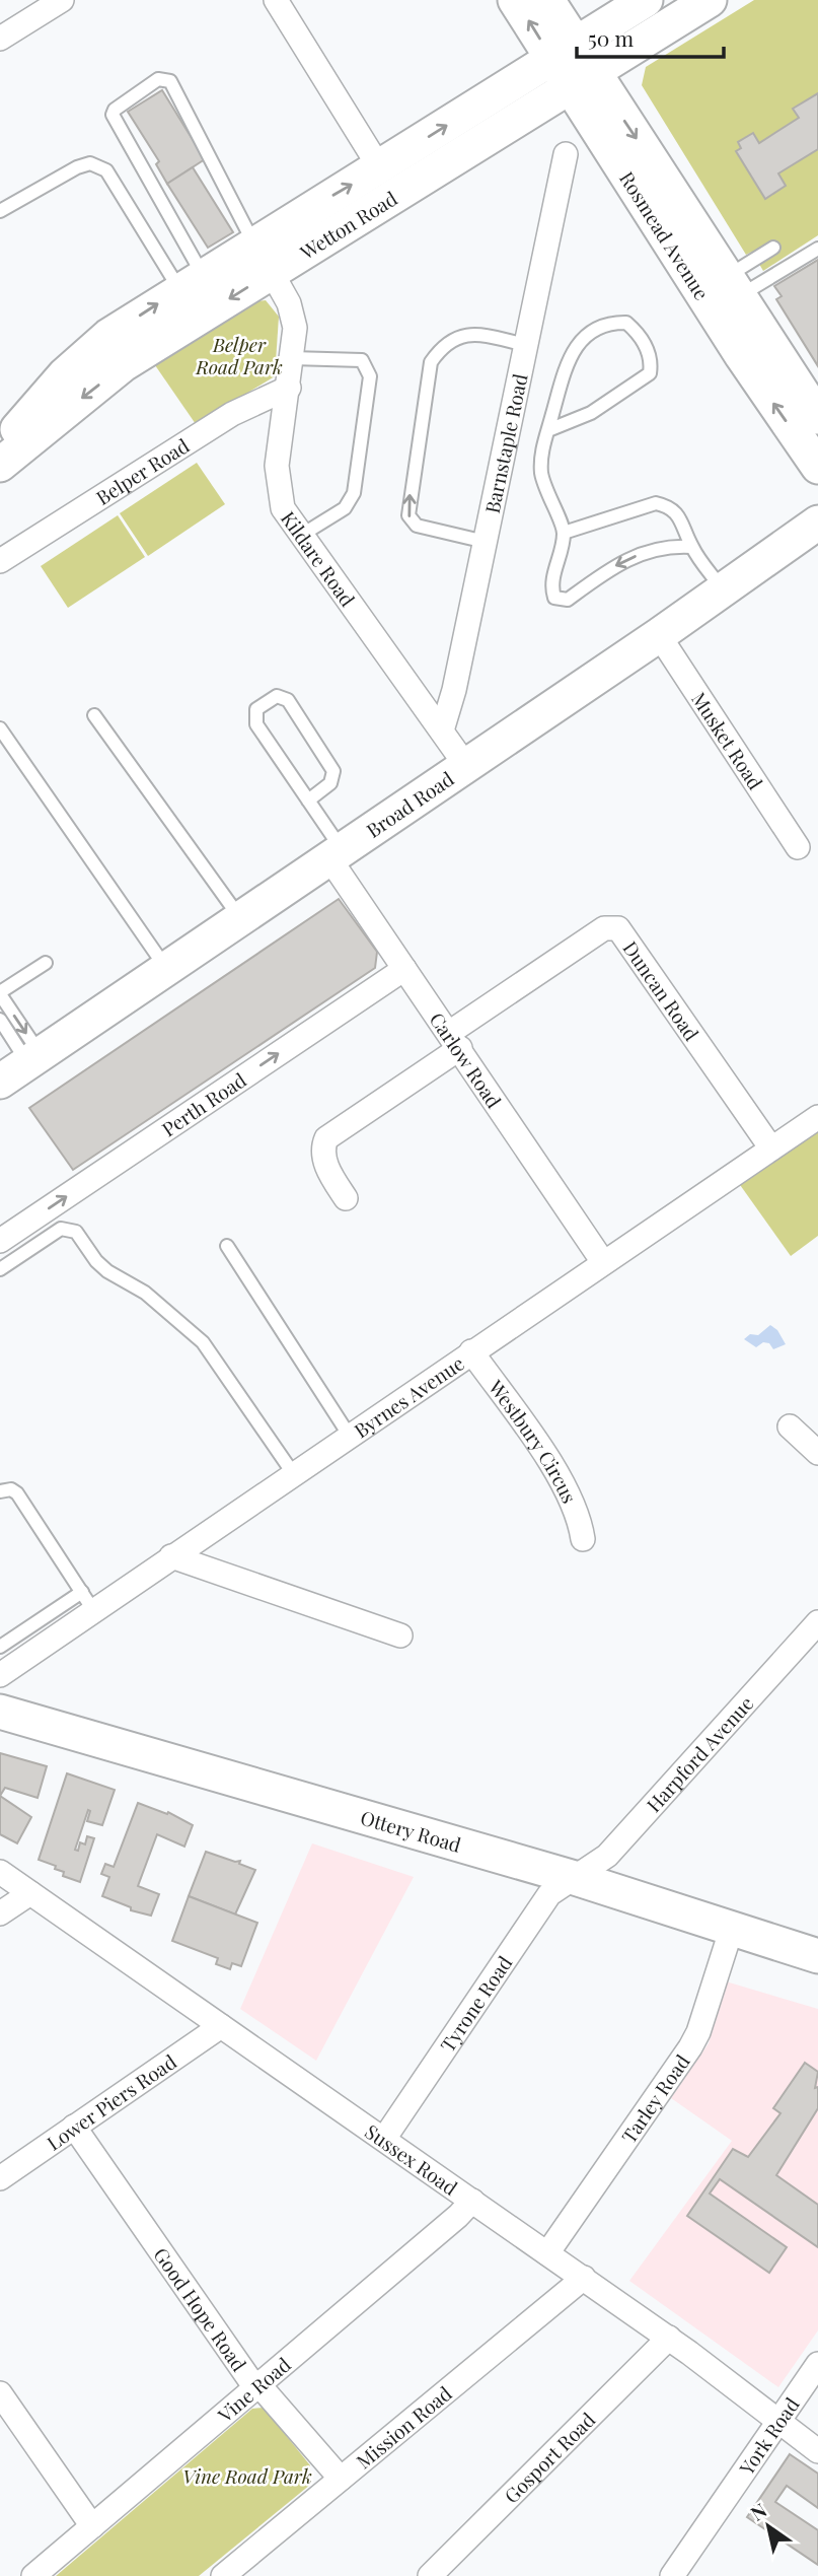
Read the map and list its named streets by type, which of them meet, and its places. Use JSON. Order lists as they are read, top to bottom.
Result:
{
  "streets": {
    "main road": [
      "Wetton Road",
      "Rosmead Avenue",
      "Broad Road",
      "Ottery Road"
    ],
    "street": [
      "Barnstaple Road",
      "Belper Road",
      "Kildare Road",
      "Musket Road",
      "Duncan Road",
      "Carlow Road",
      "Perth Road",
      "Byrnes Avenue",
      "Westbury Circus",
      "Harpford Avenue",
      "Tyrone Road",
      "Tarley Road",
      "Lower Piers Road",
      "Sussex Road",
      "Good Hope Road",
      "Vine Road",
      "Mission Road",
      "York Road",
      "Gosport Road"
    ]
  },
  "crossings": [
    ["Wetton Road", "Rosmead Avenue"],
    ["Wetton Road", "Kildare Road"],
    ["Barnstaple Road", "Kildare Road"],
    ["Belper Road", "Kildare Road"],
    ["Kildare Road", "Broad Road"],
    ["Musket Road", "Broad Road"],
    ["Broad Road", "Carlow Road"],
    ["Duncan Road", "Carlow Road"],
    ["Duncan Road", "Byrnes Avenue"],
    ["Carlow Road", "Perth Road"],
    ["Carlow Road", "Byrnes Avenue"],
    ["Byrnes Avenue", "Westbury Circus"],
    ["Harpford Avenue", "Ottery Road"],
    ["Harpford Avenue", "Tyrone Road"],
    ["Ottery Road", "Tyrone Road"],
    ["Ottery Road", "Tarley Road"],
    ["Tyrone Road", "Sussex Road"],
    ["Tarley Road", "Sussex Road"],
    ["Lower Piers Road", "Sussex Road"],
    ["Lower Piers Road", "Good Hope Road"],
    ["Sussex Road", "Vine Road"],
    ["Sussex Road", "Mission Road"],
    ["Sussex Road", "York Road"],
    ["Sussex Road", "Gosport Road"],
    ["Good Hope Road", "Vine Road"],
    ["Good Hope Road", "Mission Road"]
  ],
  "one_way": ["Perth Road"],
  "parks": ["Belper Road Park", "Vine Road Park"],
  "scale_bar": "50 m",
  "north": "top left"
}
